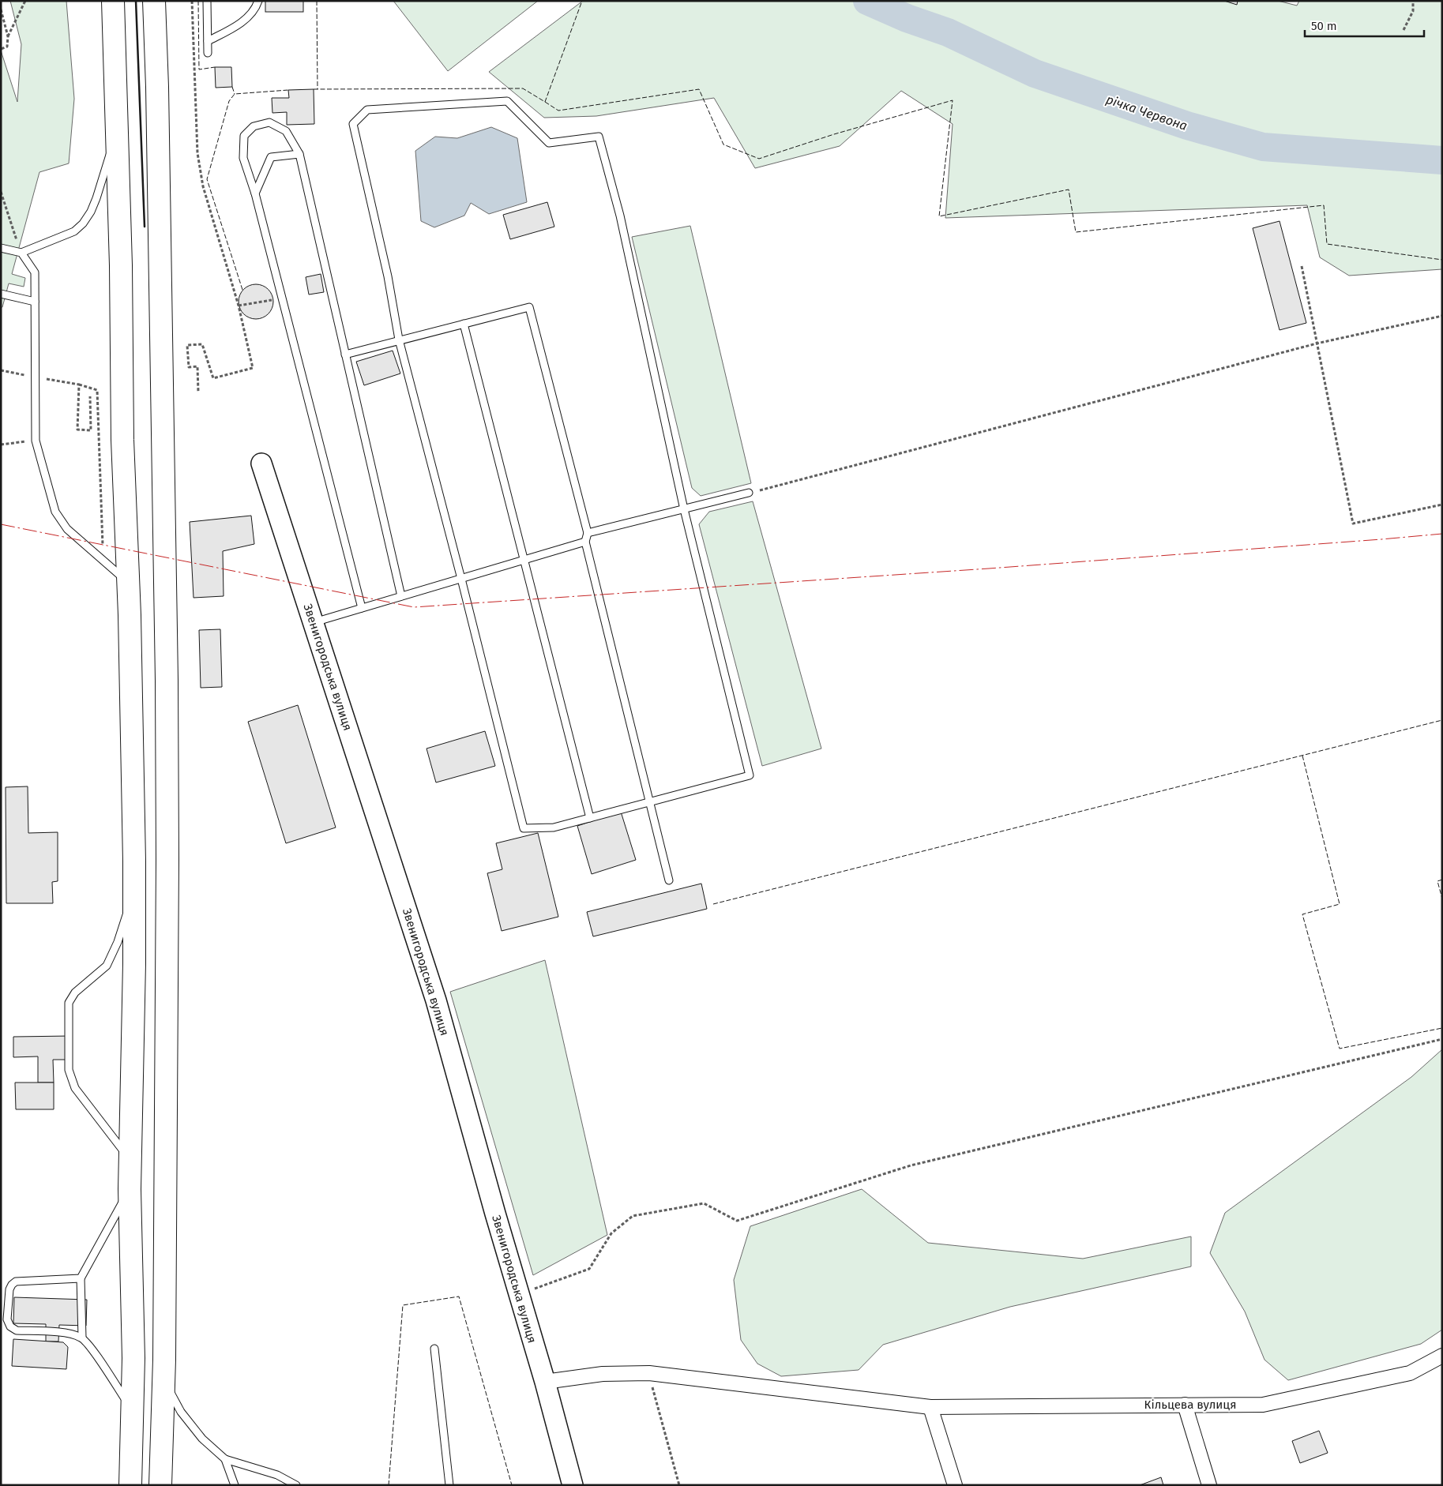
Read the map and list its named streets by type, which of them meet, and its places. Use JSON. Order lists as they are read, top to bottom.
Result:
{
  "streets": {
    "street": ["Звенигородська вулиця", "Кільцева вулиця"]
  },
  "crossings": [
    ["Звенигородська вулиця", "Кільцева вулиця"]
  ],
  "water": ["річка Червона"],
  "scale_bar": "50 m"
}
